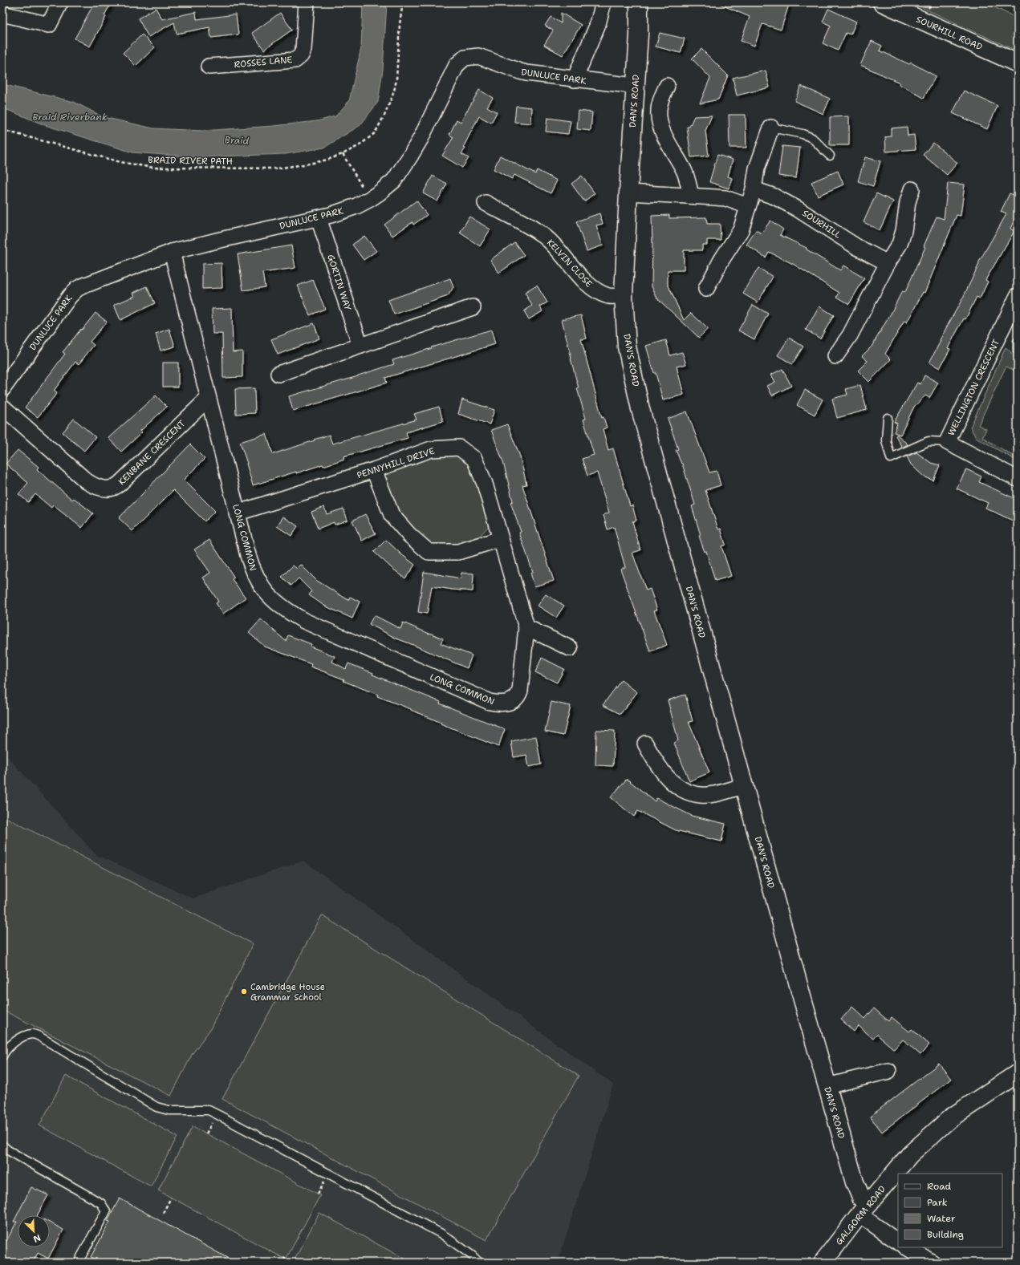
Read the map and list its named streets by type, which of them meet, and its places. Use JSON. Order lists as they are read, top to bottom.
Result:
{
  "streets": {
    "street": [
      "SOURHILL ROAD",
      "ROSSES LANE",
      "DUNLUCE PARK",
      "DAN'S ROAD",
      "SOURHILL",
      "KELVIN CLOSE",
      "GORTIN WAY",
      "WELLINGTON CRESCENT",
      "KENBANE CRESCENT",
      "PENNYHILL DRIVE",
      "LONG COMMON",
      "GALGORM ROAD"
    ],
    "path": ["BRAID RIVER PATH"]
  },
  "crossings": [
    ["DUNLUCE PARK", "DAN'S ROAD"],
    ["DUNLUCE PARK", "GORTIN WAY"],
    ["DUNLUCE PARK", "LONG COMMON"],
    ["DAN'S ROAD", "KELVIN CLOSE"],
    ["DAN'S ROAD", "GALGORM ROAD"],
    ["KENBANE CRESCENT", "LONG COMMON"],
    ["PENNYHILL DRIVE", "LONG COMMON"]
  ],
  "water": ["Braid Riverbank", "Braid"],
  "places": ["Cambridge House Grammar School"],
  "legend": [
    "Road",
    "Park",
    "Water",
    "Building"
  ],
  "north": "bottom right"
}
